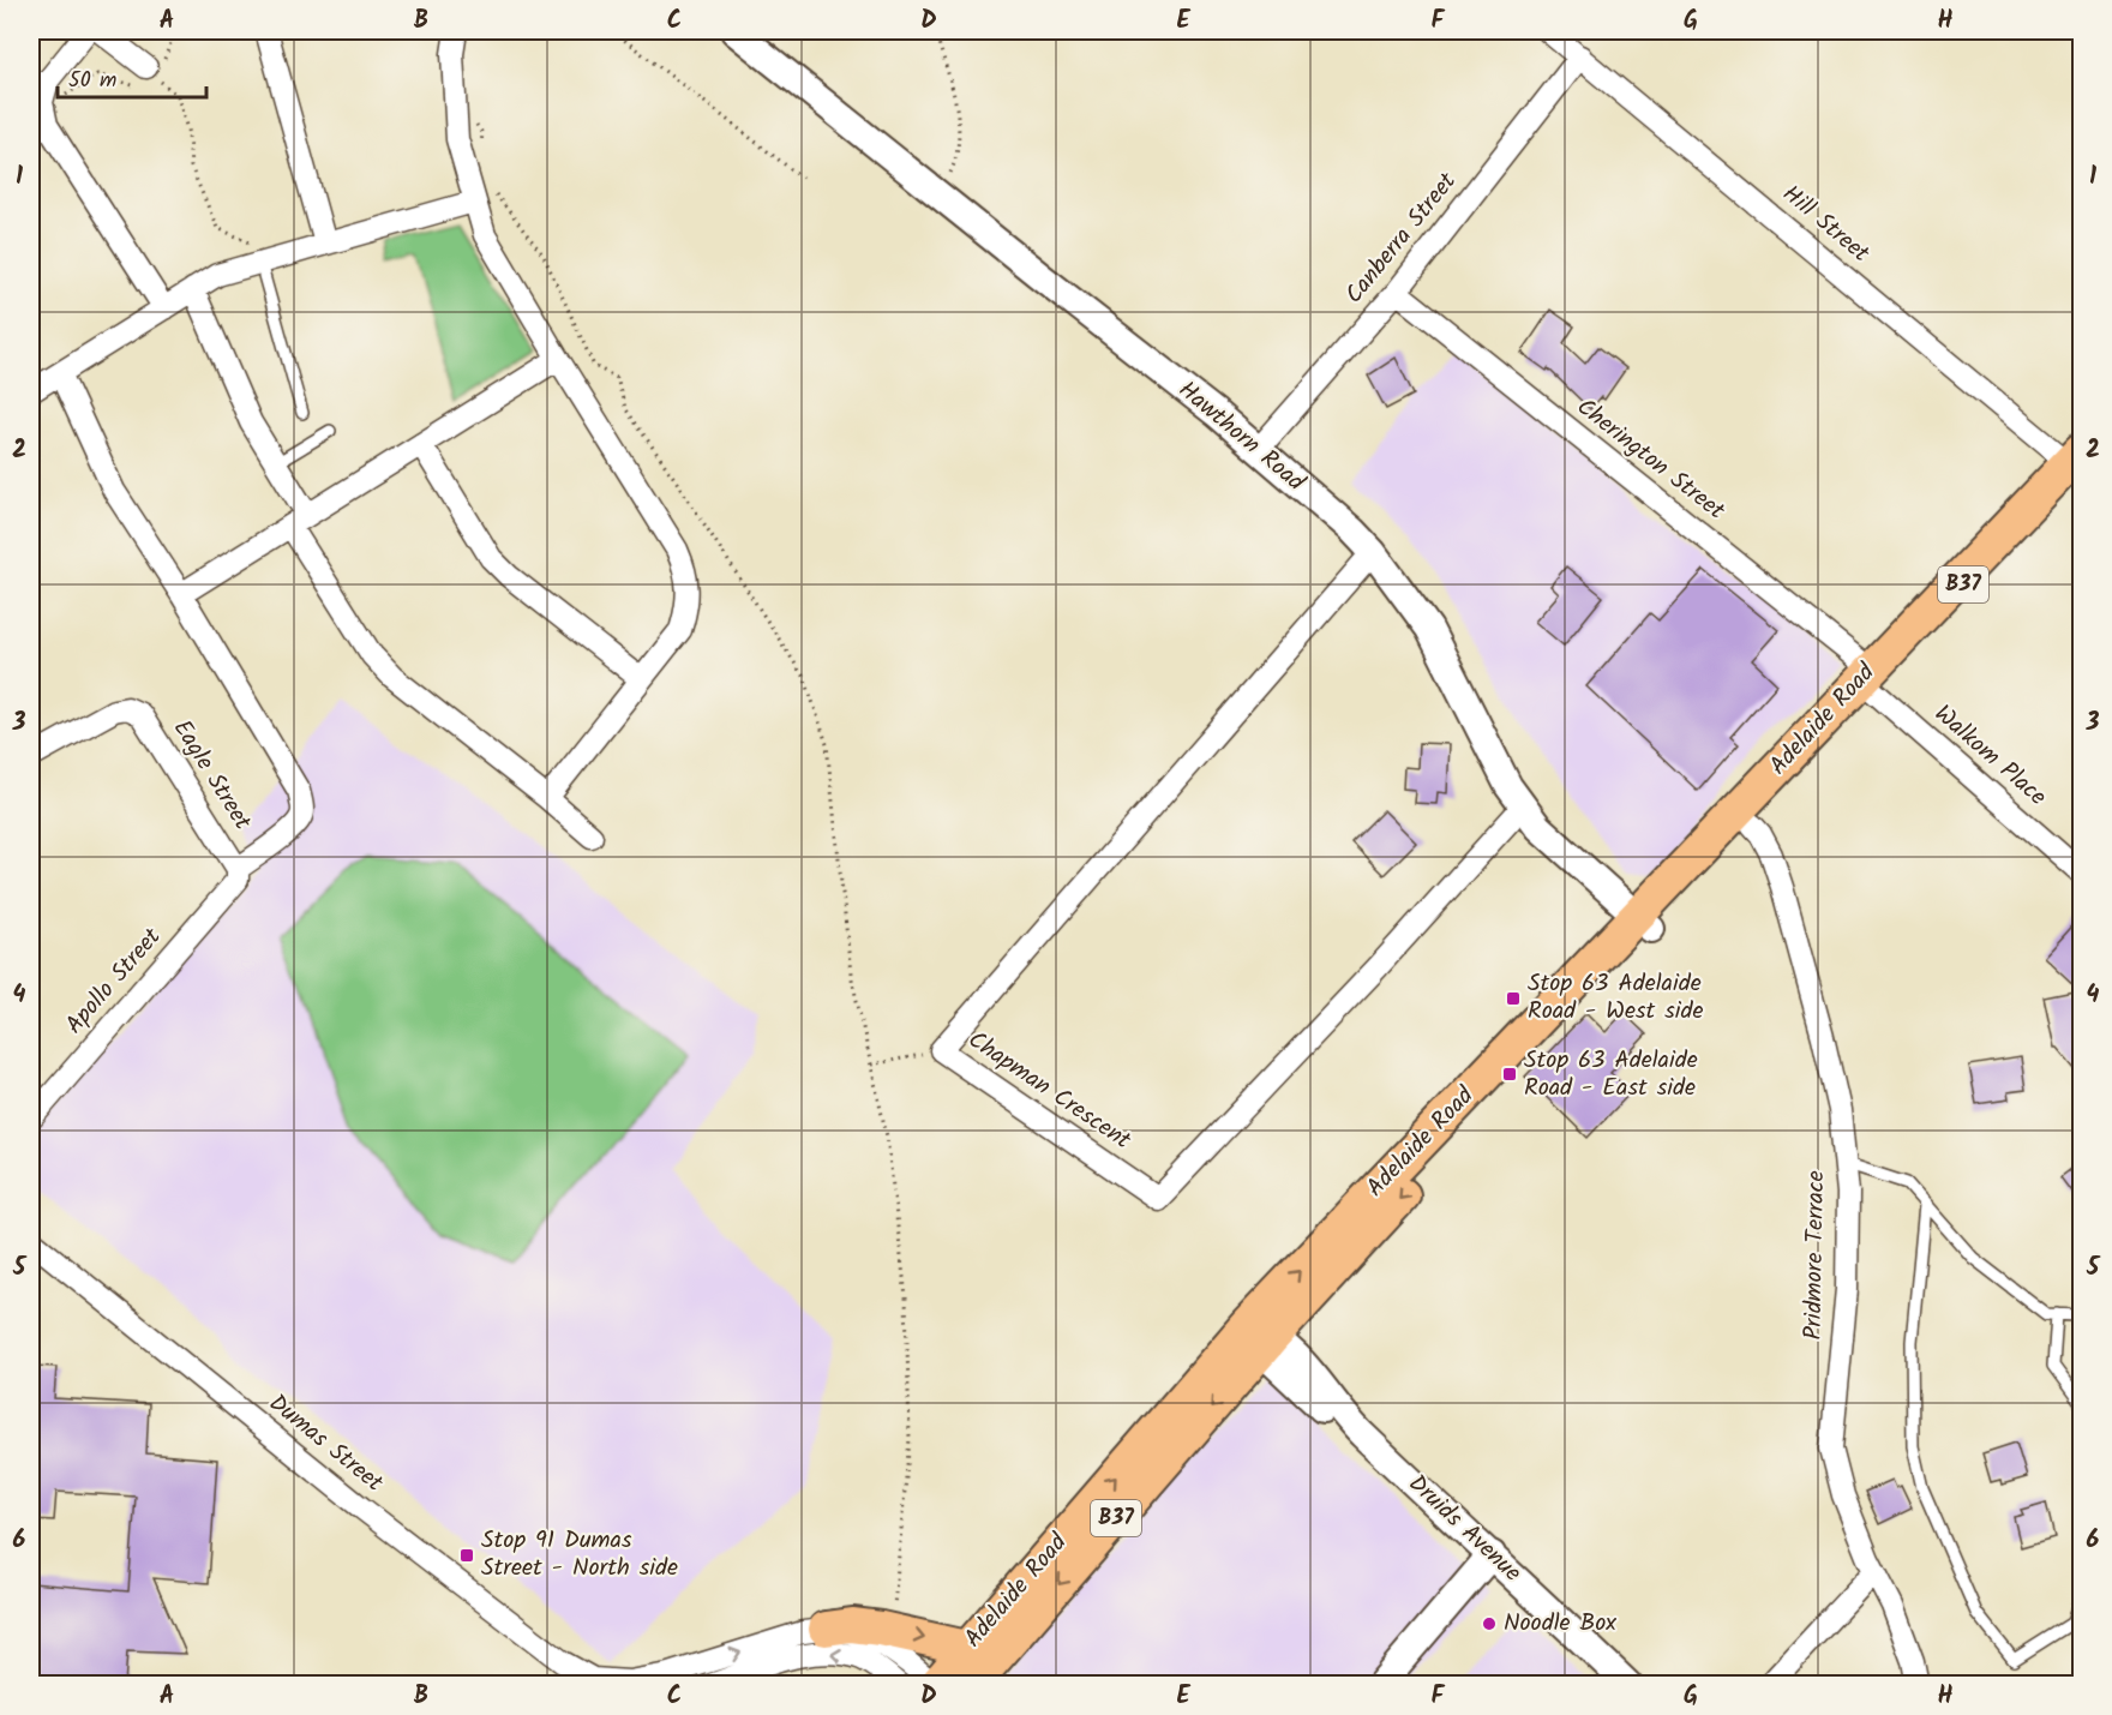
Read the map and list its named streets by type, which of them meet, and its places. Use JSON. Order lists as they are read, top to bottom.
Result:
{
  "streets": {
    "main road": ["B37", "Adelaide Road"],
    "street": [
      "Hill Street",
      "Canberra Street",
      "Hawthorn Road",
      "Cherington Street",
      "Walkom Place",
      "Eagle Street",
      "Apollo Street",
      "Chapman Crescent",
      "Pridmore Terrace",
      "Dumas Street",
      "Druids Avenue"
    ]
  },
  "crossings": [
    ["Hill Street", "Canberra Street"],
    ["Hill Street", "Adelaide Road"],
    ["Canberra Street", "Hawthorn Road"],
    ["Canberra Street", "Cherington Street"],
    ["Hawthorn Road", "Adelaide Road"],
    ["Hawthorn Road", "Chapman Crescent"],
    ["Cherington Street", "Adelaide Road"],
    ["Cherington Street", "Walkom Place"],
    ["Adelaide Road", "Walkom Place"],
    ["Adelaide Road", "Pridmore Terrace"],
    ["Adelaide Road", "Dumas Street"],
    ["Adelaide Road", "Druids Avenue"],
    ["Eagle Street", "Apollo Street"]
  ],
  "places": {
    "transit": ["Stop 63 Adelaide Road - West side", "Stop 63 Adelaide Road - East side", "Stop 91 Dumas Street - North side"],
    "other": ["Noodle Box"]
  },
  "scale_bar": "50 m",
  "grid": {
    "columns": [
      "A",
      "B",
      "C",
      "D",
      "E",
      "F",
      "G",
      "H"
    ],
    "rows": [
      "1",
      "2",
      "3",
      "4",
      "5",
      "6"
    ]
  }
}
